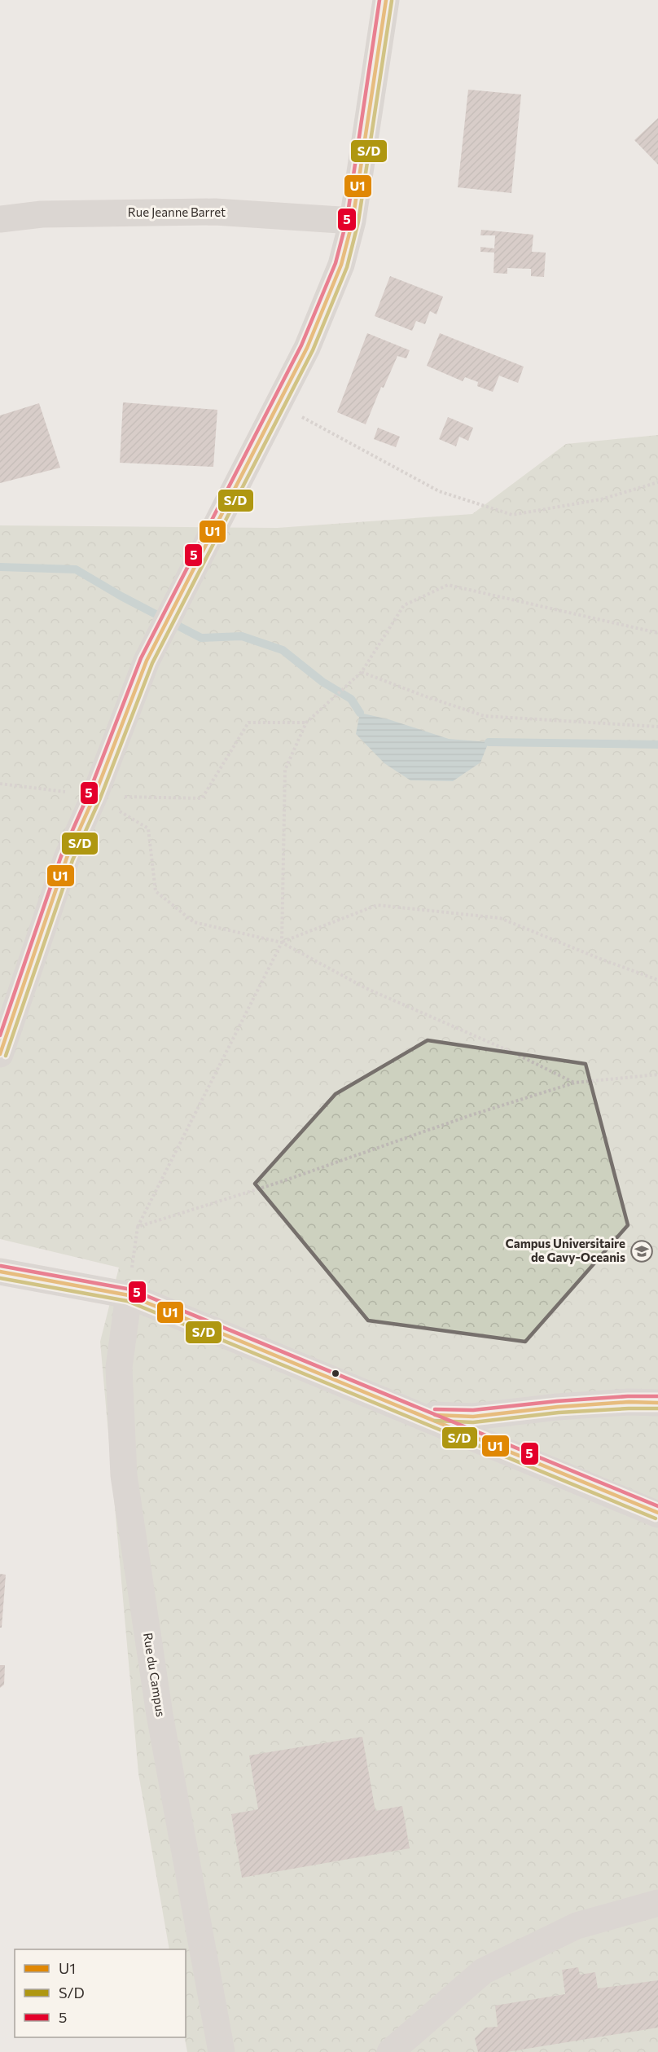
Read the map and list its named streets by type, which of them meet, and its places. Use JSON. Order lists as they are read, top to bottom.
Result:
{
  "streets": {
    "street": ["Rue Jeanne Barret", "Rue du Campus"]
  },
  "places": {
    "school or university": ["Campus Universitaire de Gavy-Oceanis"]
  },
  "lines": ["transit line U1", "transit line 5", "transit line S/D"],
  "legend": ["U1", "S/D", "5"]
}
